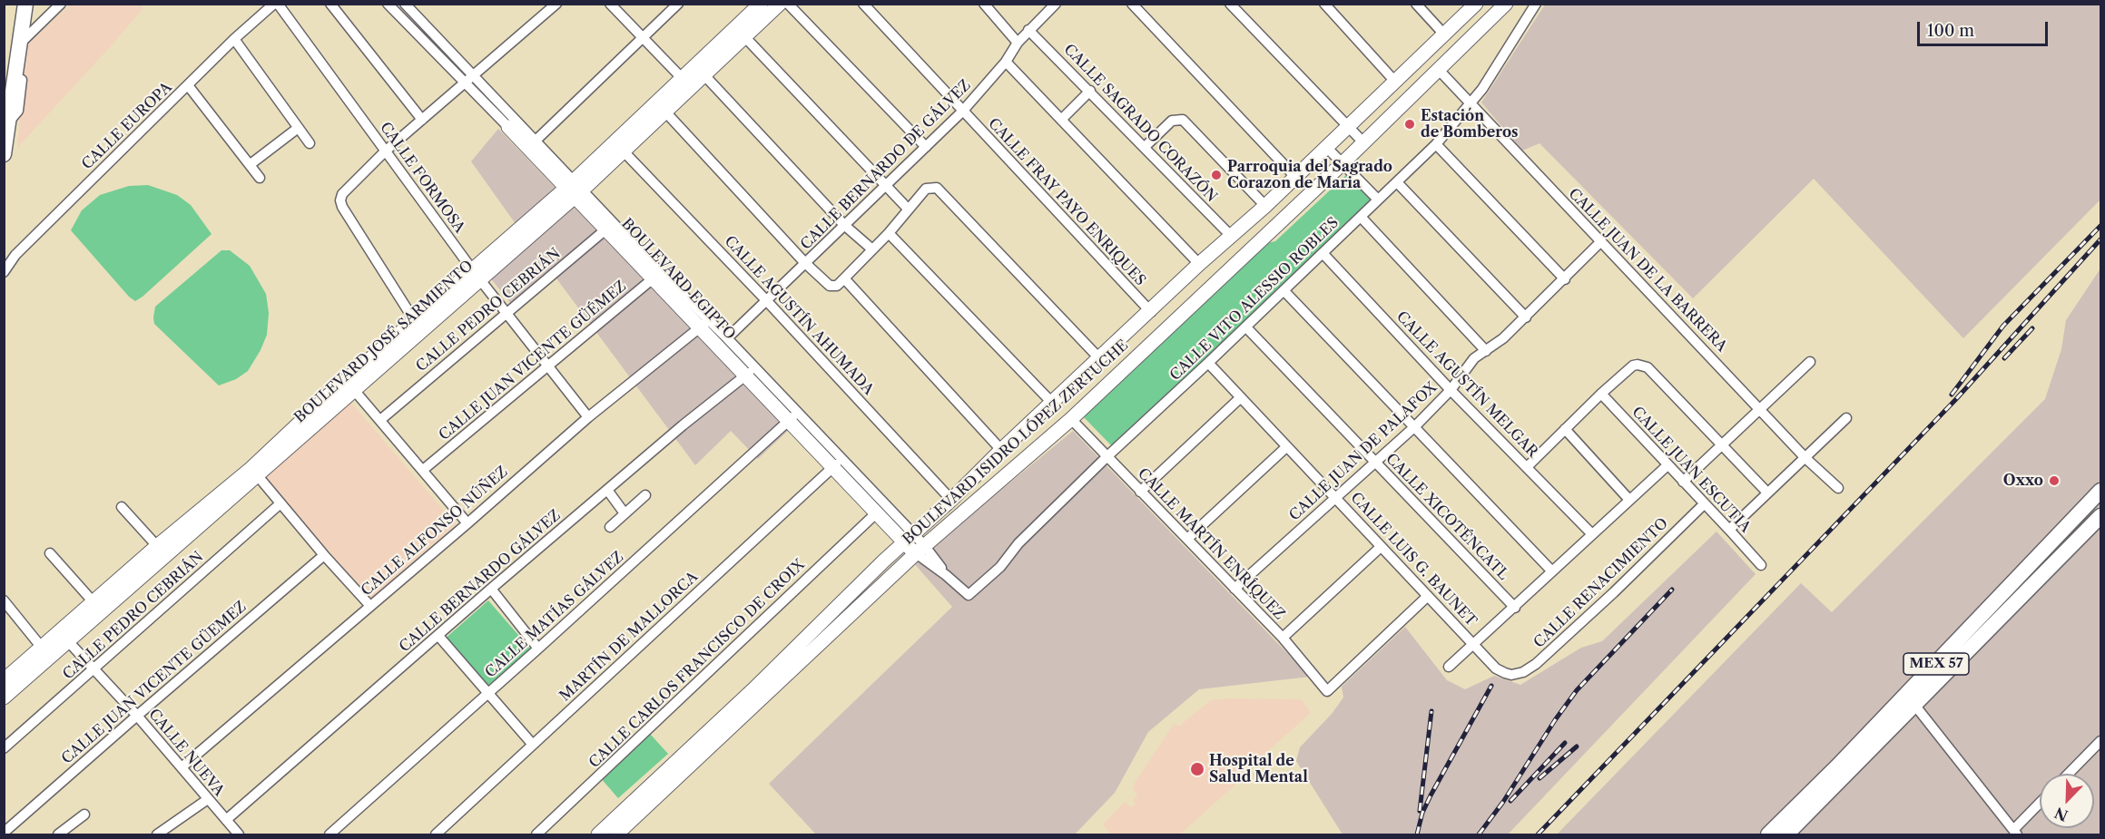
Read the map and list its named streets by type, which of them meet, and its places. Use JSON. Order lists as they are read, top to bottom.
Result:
{
  "streets": {
    "main road": ["MEX 57"],
    "street": [
      "CALLE SAGRADO CORAZÓN",
      "CALLE EUROPA",
      "CALLE BERNARDO DE GÁLVEZ",
      "CALLE FORMOSA",
      "CALLE FRAY PAYO ENRIQUES",
      "CALLE JUAN DE LA BARRERA",
      "BOULEVARD EGIPTO",
      "CALLE VITO ALESSIO ROBLES",
      "CALLE PEDRO CEBRIÁN",
      "CALLE AGUSTÍN AHUMADA",
      "BOULEVARD JOSÉ SARMIENTO",
      "CALLE JUAN VICENTE GÜÉMEZ",
      "CALLE AGUSTÍN MELGAR",
      "BOULEVARD ISIDRO LÓPEZ ZERTUCHE",
      "CALLE JUAN DE PALAFOX",
      "CALLE JUAN ESCUTIA",
      "CALLE XICOTÉNCATL",
      "CALLE ALFONSO NÚÑEZ",
      "CALLE MARTÍN ENRÍQUEZ",
      "CALLE LUIS G. BAUNET",
      "CALLE BERNARDO GÁLVEZ",
      "CALLE RENACIMIENTO",
      "CALLE MATÍAS GÁLVEZ",
      "MARTÍN DE MALLORCA",
      "CALLE CARLOS FRANCISCO DE CROIX",
      "CALLE JUAN VICENTE GÜEMEZ",
      "CALLE NUEVA"
    ]
  },
  "crossings": [
    ["CALLE SAGRADO CORAZÓN", "CALLE BERNARDO DE GÁLVEZ"],
    ["CALLE SAGRADO CORAZÓN", "BOULEVARD ISIDRO LÓPEZ ZERTUCHE"],
    ["CALLE EUROPA", "CALLE FORMOSA"],
    ["CALLE BERNARDO DE GÁLVEZ", "CALLE FRAY PAYO ENRIQUES"],
    ["CALLE BERNARDO DE GÁLVEZ", "BOULEVARD EGIPTO"],
    ["CALLE BERNARDO DE GÁLVEZ", "CALLE AGUSTÍN AHUMADA"],
    ["CALLE FORMOSA", "CALLE PEDRO CEBRIÁN"],
    ["CALLE FORMOSA", "BOULEVARD JOSÉ SARMIENTO"],
    ["CALLE FORMOSA", "CALLE JUAN VICENTE GÜÉMEZ"],
    ["CALLE FORMOSA", "CALLE ALFONSO NÚÑEZ"],
    ["CALLE FRAY PAYO ENRIQUES", "BOULEVARD ISIDRO LÓPEZ ZERTUCHE"],
    ["CALLE JUAN DE LA BARRERA", "CALLE VITO ALESSIO ROBLES"],
    ["CALLE JUAN DE LA BARRERA", "BOULEVARD ISIDRO LÓPEZ ZERTUCHE"],
    ["CALLE JUAN DE LA BARRERA", "CALLE JUAN DE PALAFOX"],
    ["BOULEVARD EGIPTO", "CALLE VITO ALESSIO ROBLES"],
    ["BOULEVARD EGIPTO", "CALLE PEDRO CEBRIÁN"],
    ["BOULEVARD EGIPTO", "BOULEVARD JOSÉ SARMIENTO"],
    ["BOULEVARD EGIPTO", "CALLE JUAN VICENTE GÜÉMEZ"],
    ["BOULEVARD EGIPTO", "BOULEVARD ISIDRO LÓPEZ ZERTUCHE"],
    ["BOULEVARD EGIPTO", "CALLE ALFONSO NÚÑEZ"],
    ["BOULEVARD EGIPTO", "CALLE BERNARDO GÁLVEZ"],
    ["BOULEVARD EGIPTO", "CALLE MATÍAS GÁLVEZ"],
    ["BOULEVARD EGIPTO", "MARTÍN DE MALLORCA"],
    ["BOULEVARD EGIPTO", "CALLE CARLOS FRANCISCO DE CROIX"],
    ["CALLE VITO ALESSIO ROBLES", "CALLE AGUSTÍN MELGAR"],
    ["CALLE VITO ALESSIO ROBLES", "CALLE XICOTÉNCATL"],
    ["CALLE VITO ALESSIO ROBLES", "CALLE MARTÍN ENRÍQUEZ"],
    ["CALLE VITO ALESSIO ROBLES", "CALLE LUIS G. BAUNET"],
    ["CALLE PEDRO CEBRIÁN", "CALLE NUEVA"],
    ["CALLE AGUSTÍN AHUMADA", "BOULEVARD JOSÉ SARMIENTO"],
    ["CALLE AGUSTÍN AHUMADA", "BOULEVARD ISIDRO LÓPEZ ZERTUCHE"],
    ["BOULEVARD JOSÉ SARMIENTO", "CALLE NUEVA"],
    ["CALLE AGUSTÍN MELGAR", "CALLE JUAN DE PALAFOX"],
    ["BOULEVARD ISIDRO LÓPEZ ZERTUCHE", "CALLE MARTÍN ENRÍQUEZ"],
    ["CALLE JUAN DE PALAFOX", "CALLE XICOTÉNCATL"],
    ["CALLE JUAN DE PALAFOX", "CALLE MARTÍN ENRÍQUEZ"],
    ["CALLE JUAN DE PALAFOX", "CALLE LUIS G. BAUNET"],
    ["CALLE JUAN ESCUTIA", "CALLE RENACIMIENTO"],
    ["CALLE ALFONSO NÚÑEZ", "CALLE NUEVA"],
    ["CALLE MARTÍN ENRÍQUEZ", "CALLE LUIS G. BAUNET"],
    ["CALLE LUIS G. BAUNET", "CALLE RENACIMIENTO"],
    ["CALLE BERNARDO GÁLVEZ", "CALLE NUEVA"],
    ["CALLE JUAN VICENTE GÜEMEZ", "CALLE NUEVA"]
  ],
  "places": [
    "Estación de Bomberos",
    "Parroquia del Sagrado Corazon de Maria",
    "Oxxo",
    "Hospital de Salud Mental"
  ],
  "scale_bar": "100 m",
  "north": "bottom left"
}
